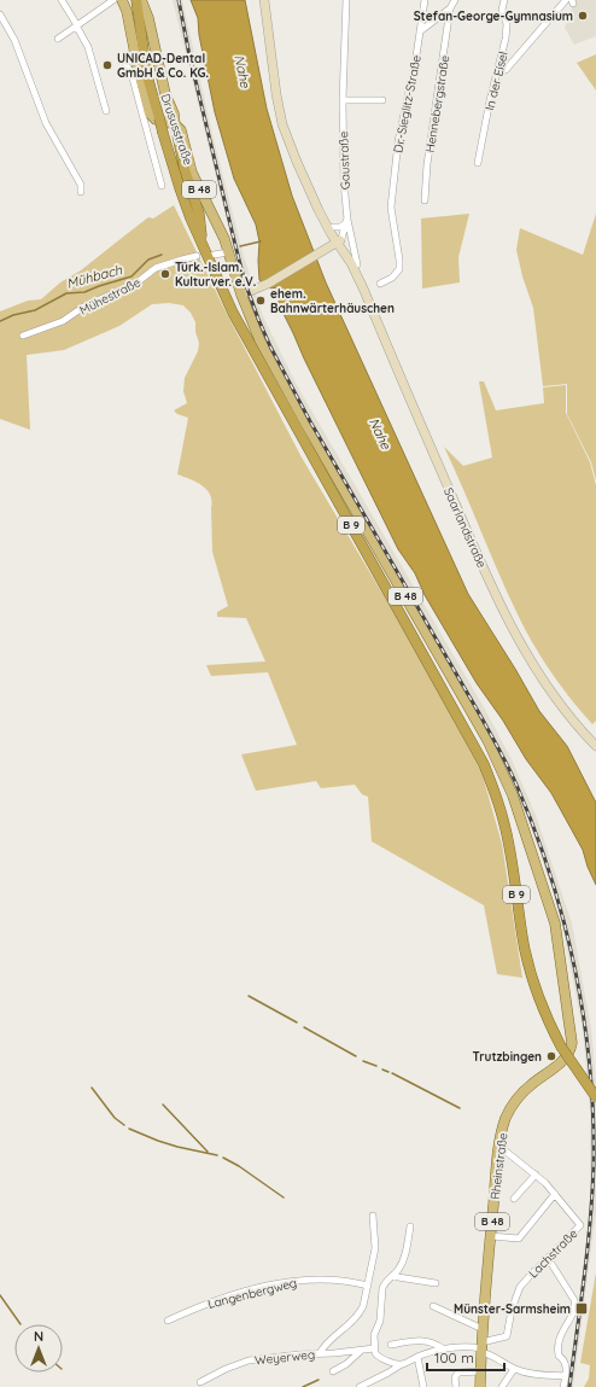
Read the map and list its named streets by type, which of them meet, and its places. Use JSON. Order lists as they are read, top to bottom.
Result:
{
  "streets": {
    "highway": ["B 9"],
    "main road": [
      "Drususstraße",
      "B 48",
      "Saarlandstraße",
      "Rheinstraße"
    ],
    "street": [
      "In der Eisel",
      "Dr.-Sieglitz-Straße",
      "Hennebergstraße",
      "Gaustraße",
      "Mühestraße",
      "Lachstraße",
      "Langenbergweg",
      "Weyerweg"
    ]
  },
  "crossings": [
    ["Drususstraße", "B 48"],
    ["Gaustraße", "Saarlandstraße"],
    ["B 48", "Rheinstraße"],
    ["Rheinstraße", "Lachstraße"]
  ],
  "water": ["Nahe", "Mühbach"],
  "places": {
    "other": [
      "Stefan-George-Gymnasium",
      "UNICAD-Dental GmbH & Co. KG.",
      "Türk.-Islam. Kulturver. e.V.",
      "ehem. Bahnwärterhäuschen",
      "Trutzbingen"
    ],
    "transit": ["Münster-Sarmsheim"]
  },
  "scale_bar": "100 m",
  "north": "top"
}
